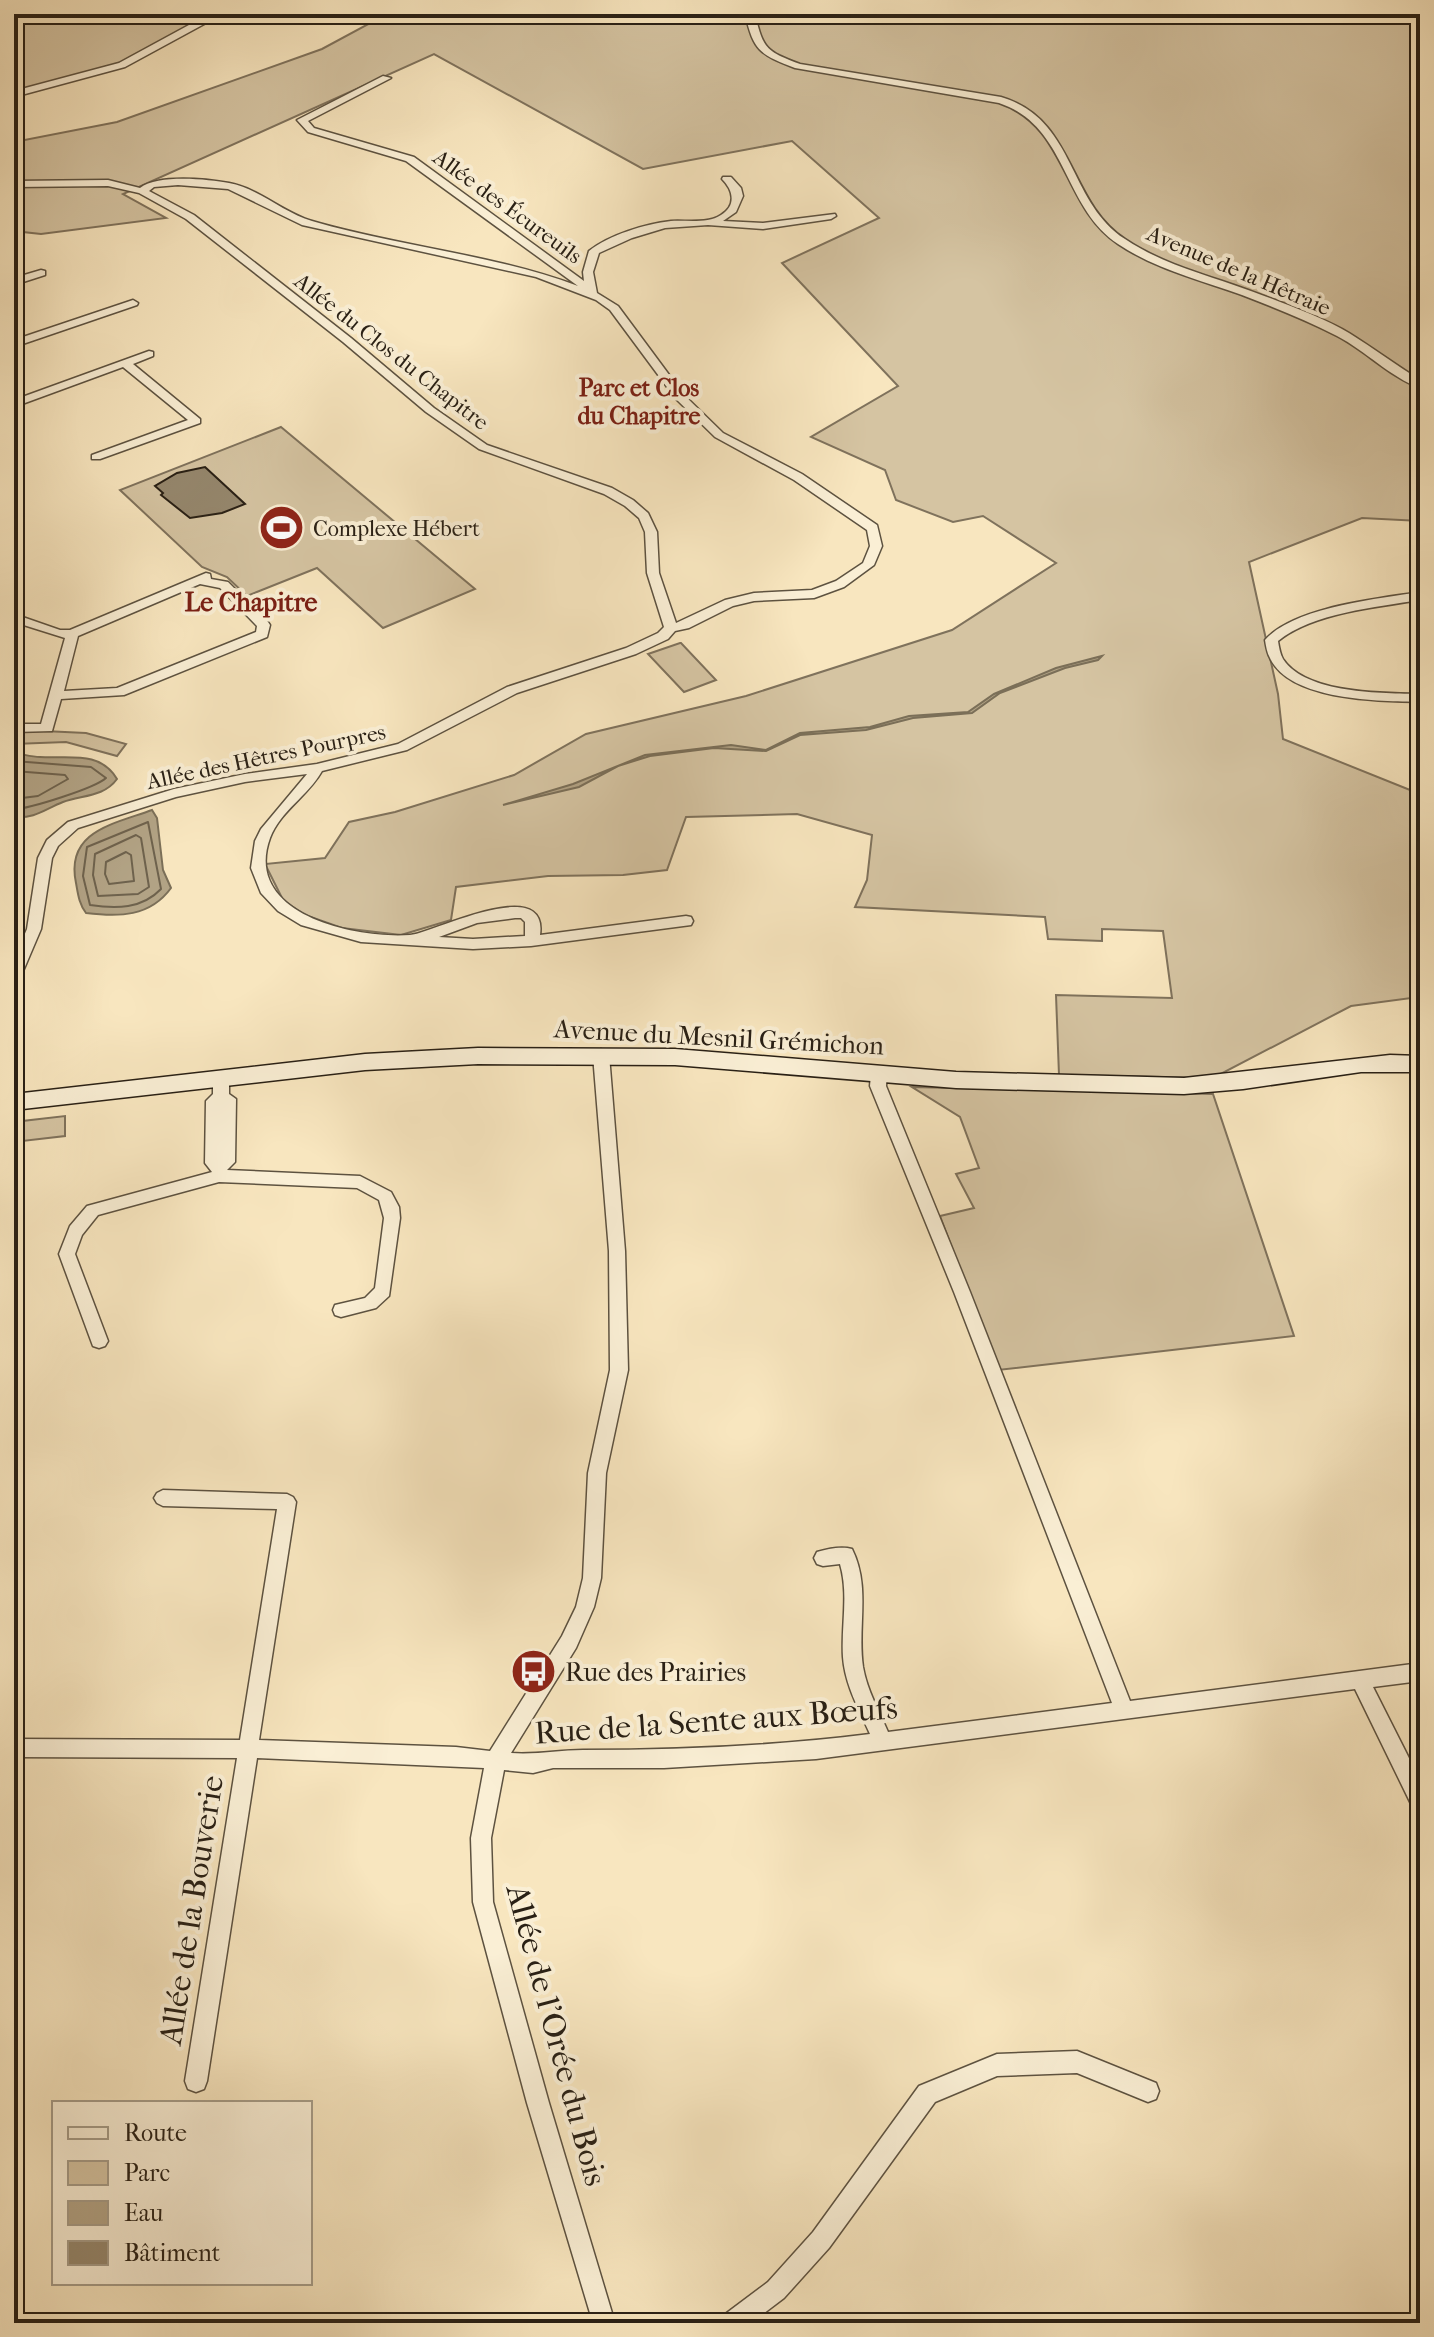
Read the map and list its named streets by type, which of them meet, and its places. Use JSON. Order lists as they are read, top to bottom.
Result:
{
  "streets": {
    "street": [
      "Allée des Écureuils",
      "Avenue de la Hêtraie",
      "Allée du Clos du Chapitre",
      "Allée des Hêtres Pourpres",
      "Avenue du Mesnil Grémichon",
      "Rue de la Sente aux Bœufs",
      "Allée de la Bouverie",
      "Allée de l'Orée du Bois"
    ]
  },
  "crossings": [
    ["Allée des Écureuils", "Allée des Hêtres Pourpres"],
    ["Allée du Clos du Chapitre", "Allée des Hêtres Pourpres"],
    ["Rue de la Sente aux Bœufs", "Allée de la Bouverie"],
    ["Rue de la Sente aux Bœufs", "Allée de l'Orée du Bois"]
  ],
  "districts": ["Parc et Clos du Chapitre", "Le Chapitre"],
  "places": {
    "sports": ["Complexe Hébert"],
    "bus stop": ["Rue des Prairies"]
  },
  "legend": [
    "Route",
    "Parc",
    "Eau",
    "Bâtiment"
  ]
}
